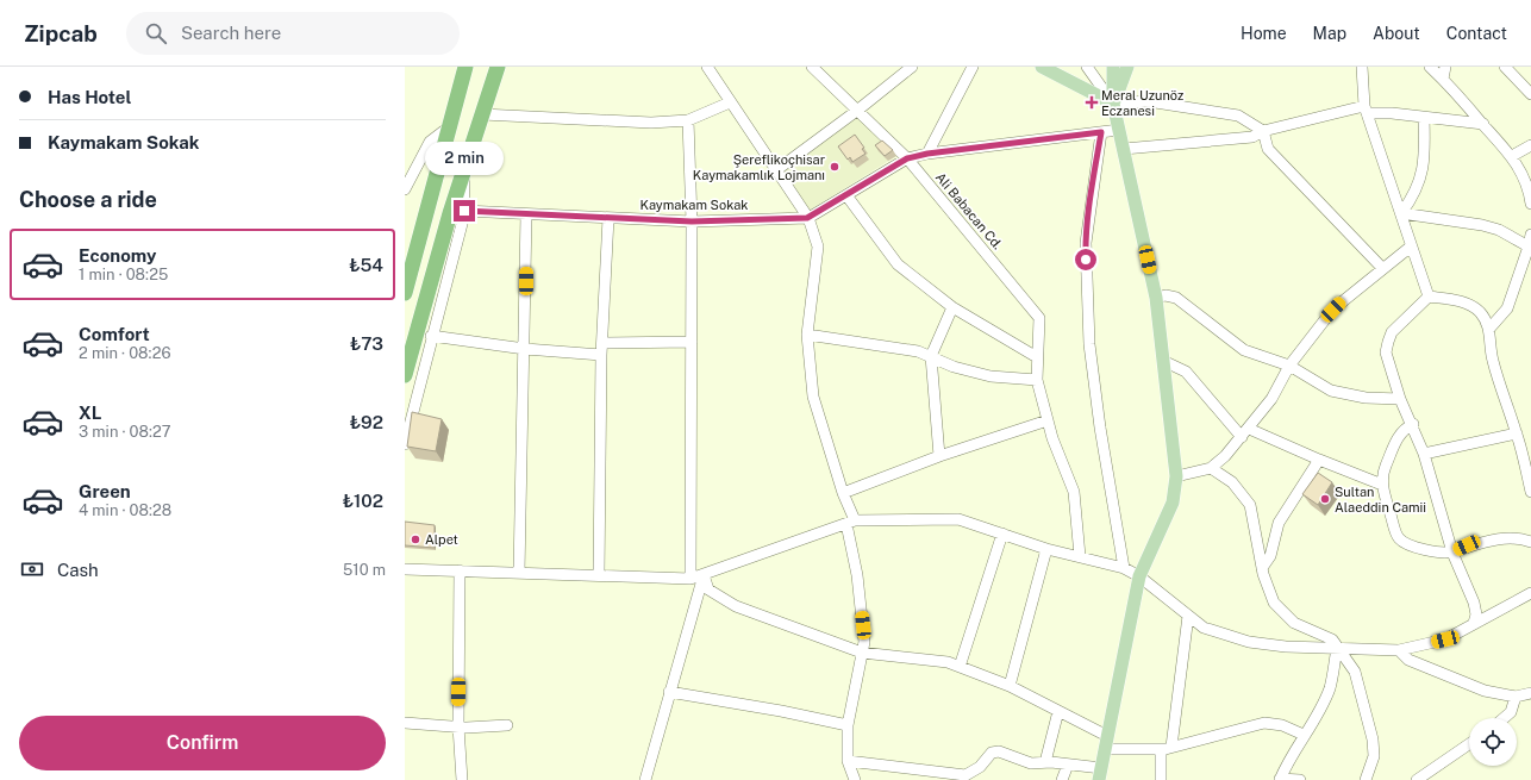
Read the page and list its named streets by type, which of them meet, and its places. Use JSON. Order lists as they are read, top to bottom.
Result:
{
  "streets": {
    "street": ["Kaymakam Sokak", "Ali Babacan Cd."]
  },
  "crossings": [
    ["Kaymakam Sokak", "Ali Babacan Cd."]
  ],
  "places": {
    "health": ["Meral Uzunöz Eczanesi"],
    "other": ["Şereflikoçhisar Kaymakamlık Lojmanı", "Sultan Alaeddin Camii", "Alpet"]
  },
  "page": {
    "header": "Zipcab",
    "search": "Search here",
    "nav": [
      "Home",
      "Map",
      "About",
      "Contact"
    ],
    "banner": ["Has Hotel", "Kaymakam Sokak"],
    "bubble": "2 min",
    "heading": "Choose a ride",
    "list": [
      {
        "name": "Economy",
        "note": "1 min · 08:25",
        "value": "₺54"
      },
      {
        "name": "Comfort",
        "note": "2 min · 08:26",
        "value": "₺73"
      },
      {
        "name": "XL",
        "note": "3 min · 08:27",
        "value": "₺92"
      },
      {
        "name": "Green",
        "note": "4 min · 08:28",
        "value": "₺102"
      }
    ],
    "pay": ["Cash", "510 m"],
    "buttons": "Confirm"
  }
}
